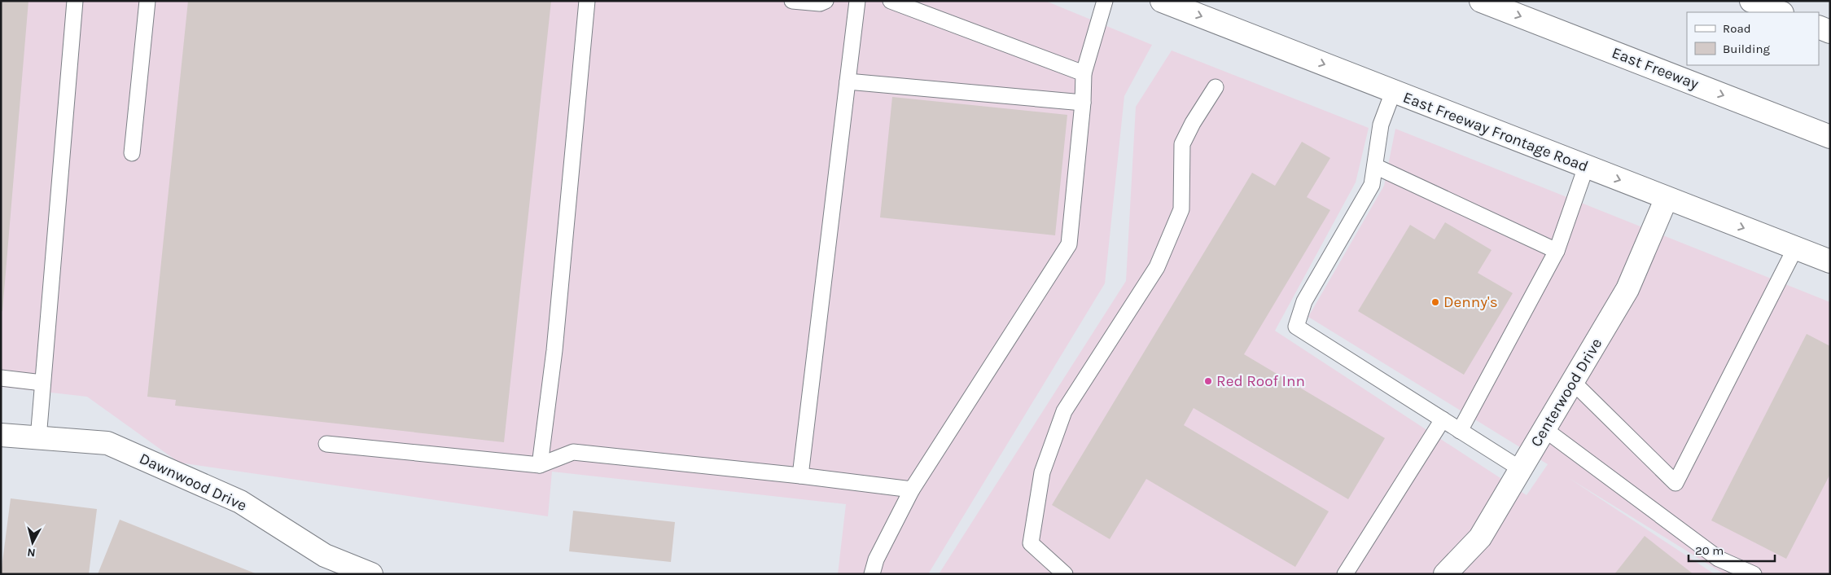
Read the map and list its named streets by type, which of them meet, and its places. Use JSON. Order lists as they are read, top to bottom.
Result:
{
  "streets": {
    "main road": [
      "East Freeway",
      "East Freeway Frontage Road",
      "Centerwood Drive",
      "Dawnwood Drive"
    ]
  },
  "crossings": [
    ["East Freeway Frontage Road", "Centerwood Drive"]
  ],
  "one_way": ["East Freeway", "East Freeway Frontage Road"],
  "places": ["Denny's", "Red Roof Inn"],
  "legend": ["Road", "Building"],
  "scale_bar": "20 m",
  "north": "bottom"
}
